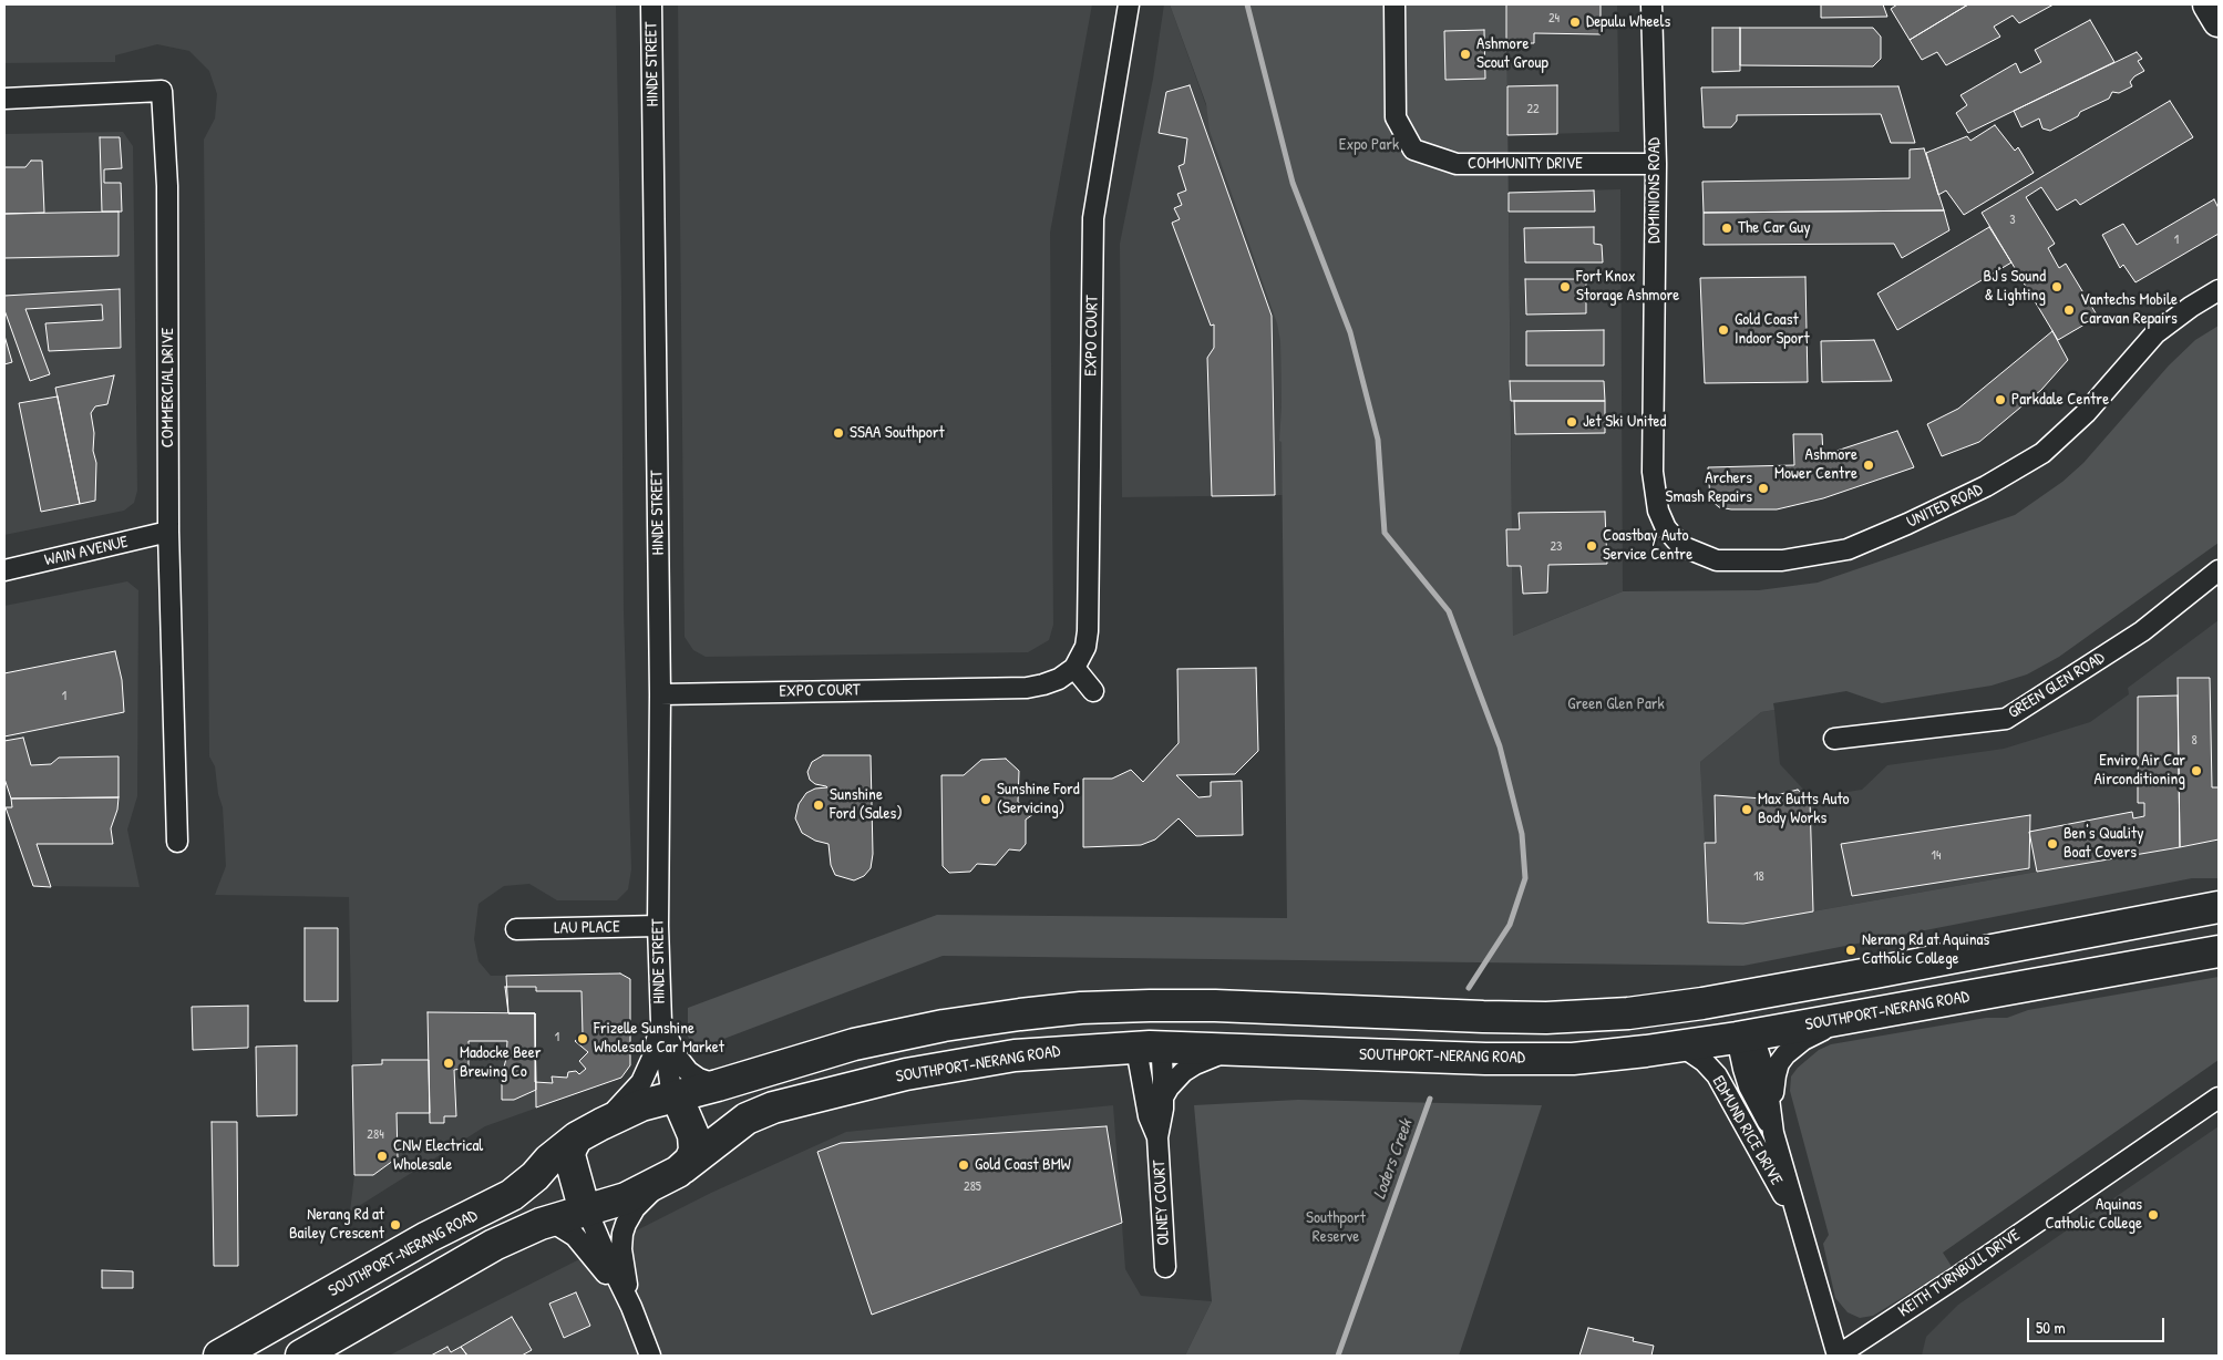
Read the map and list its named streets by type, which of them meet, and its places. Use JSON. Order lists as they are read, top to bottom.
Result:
{
  "streets": {
    "main road": ["SOUTHPORT-NERANG ROAD"],
    "street": [
      "HINDE STREET",
      "COMMUNITY DRIVE",
      "DOMINIONS ROAD",
      "EXPO COURT",
      "COMMERCIAL DRIVE",
      "UNITED ROAD",
      "WAIN AVENUE",
      "GREEN GLEN ROAD",
      "LAU PLACE",
      "EDMUND RICE DRIVE",
      "OLNEY COURT",
      "KEITH TURNBULL DRIVE"
    ]
  },
  "crossings": [
    ["HINDE STREET", "EXPO COURT"],
    ["HINDE STREET", "LAU PLACE"],
    ["HINDE STREET", "SOUTHPORT-NERANG ROAD"],
    ["COMMUNITY DRIVE", "DOMINIONS ROAD"],
    ["DOMINIONS ROAD", "UNITED ROAD"],
    ["COMMERCIAL DRIVE", "WAIN AVENUE"],
    ["SOUTHPORT-NERANG ROAD", "EDMUND RICE DRIVE"],
    ["SOUTHPORT-NERANG ROAD", "OLNEY COURT"],
    ["EDMUND RICE DRIVE", "KEITH TURNBULL DRIVE"]
  ],
  "water": ["Loders Creek"],
  "parks": ["Expo Park", "Green Glen Park", "Southport Reserve"],
  "places": [
    "Depulu Wheels",
    "Ashmore Scout Group",
    "The Car Guy",
    "Fort Knox Storage Ashmore",
    "BJ's Sound & Lighting",
    "Vantechs Mobile Caravan Repairs",
    "Gold Coast Indoor Sport",
    "Parkdale Centre",
    "Jet Ski United",
    "SSAA Southport",
    "Ashmore Mower Centre",
    "Archers Smash Repairs",
    "Coastbay Auto Service Centre",
    "Enviro Air Car Airconditioning",
    "Sunshine Ford (Servicing)",
    "Sunshine Ford (Sales)",
    "Max Butts Auto Body Works",
    "Ben's Quality Boat Covers",
    "Nerang Rd at Aquinas Catholic College",
    "Frizelle Sunshine Wholesale Car Market",
    "Madocke Beer Brewing Co",
    "CNW Electrical Wholesale",
    "Gold Coast BMW",
    "Aquinas Catholic College",
    "Nerang Rd at Bailey Crescent"
  ],
  "house_numbers": [
    "24",
    "22",
    "3",
    "1",
    "23",
    "1",
    "8",
    "14",
    "18",
    "1",
    "284",
    "285"
  ],
  "scale_bar": "50 m"
}
